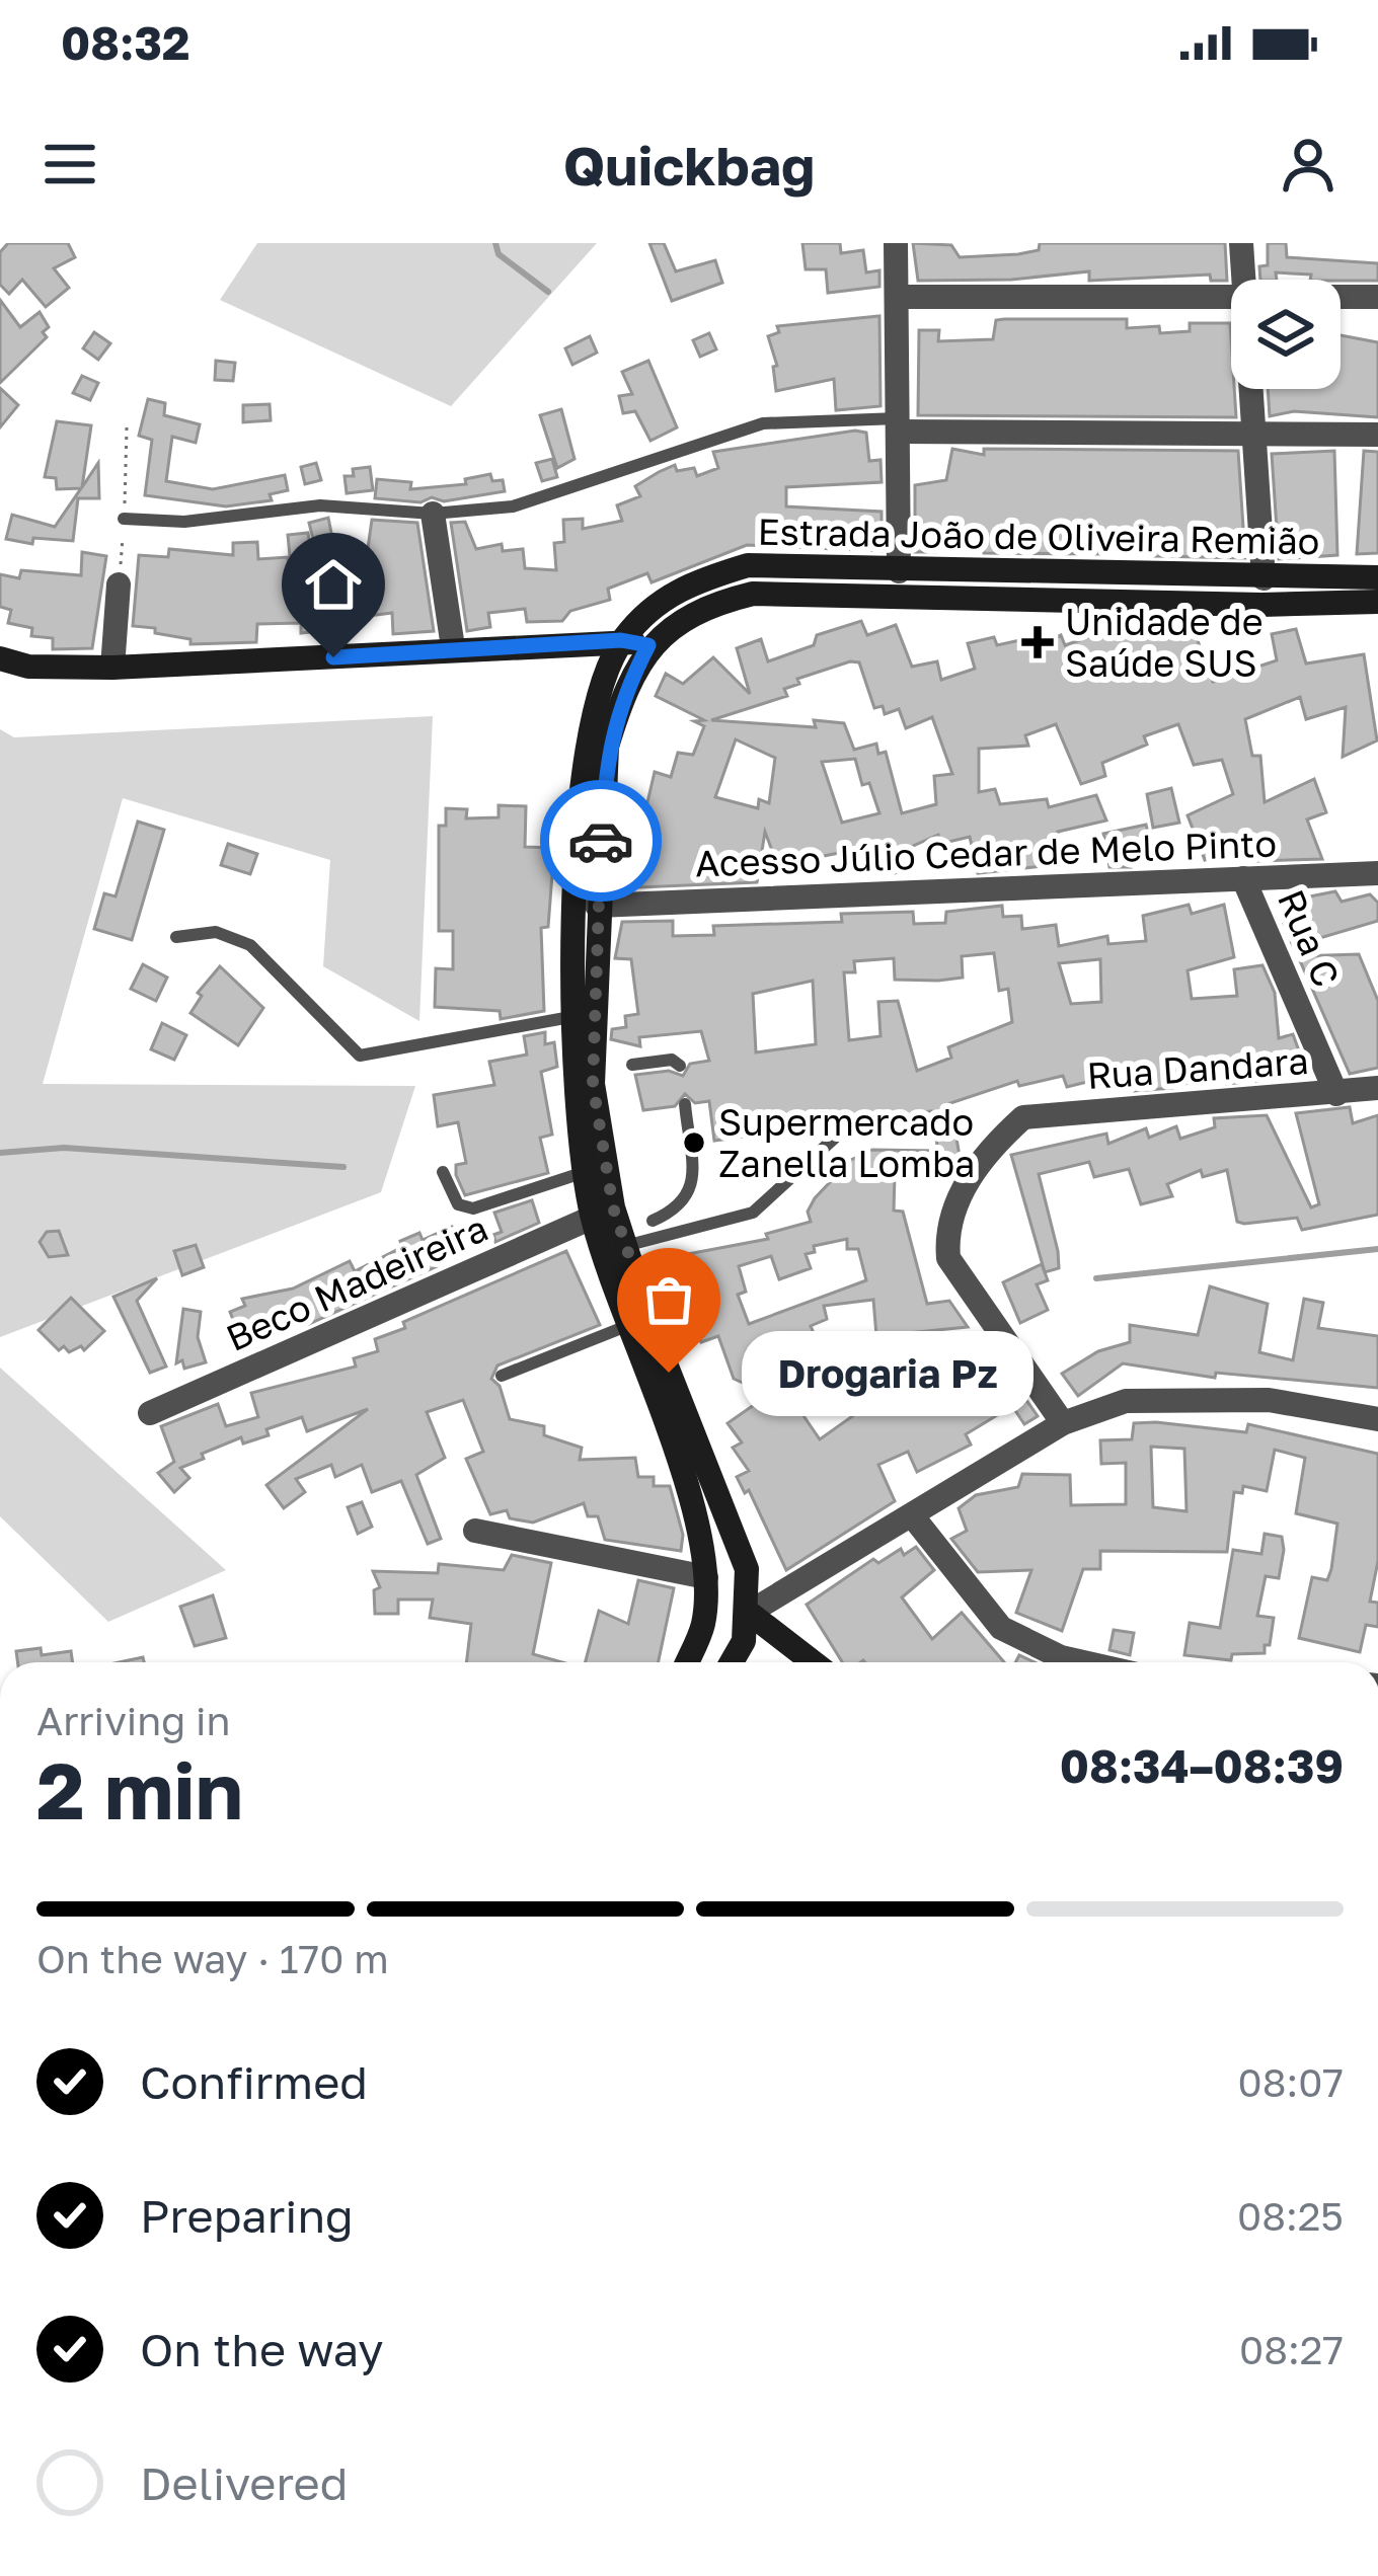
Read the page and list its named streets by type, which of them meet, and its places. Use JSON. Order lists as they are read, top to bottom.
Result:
{
  "streets": {
    "main road": ["Estrada João de Oliveira Remião"],
    "street": [
      "Acesso Júlio Cedar de Melo Pinto",
      "Rua C",
      "Rua Dandara",
      "Beco Madeireira"
    ]
  },
  "crossings": [
    ["Estrada João de Oliveira Remião", "Acesso Júlio Cedar de Melo Pinto"],
    ["Estrada João de Oliveira Remião", "Beco Madeireira"],
    ["Acesso Júlio Cedar de Melo Pinto", "Rua C"],
    ["Rua C", "Rua Dandara"]
  ],
  "places": {
    "health": ["Unidade de Saúde SUS"],
    "other": ["Supermercado Zanella Lomba", "Drogaria Pz"]
  },
  "page": {
    "status": "08:32",
    "header": "Quickbag",
    "bubble": "Drogaria Pz",
    "heading": ["2 min", "Arriving in", "08:34–08:39"],
    "bar": "On the way · 170 m",
    "list": [
      ["Confirmed", "08:07"],
      ["Preparing", "08:25"],
      ["On the way", "08:27"],
      "Delivered"
    ]
  }
}
